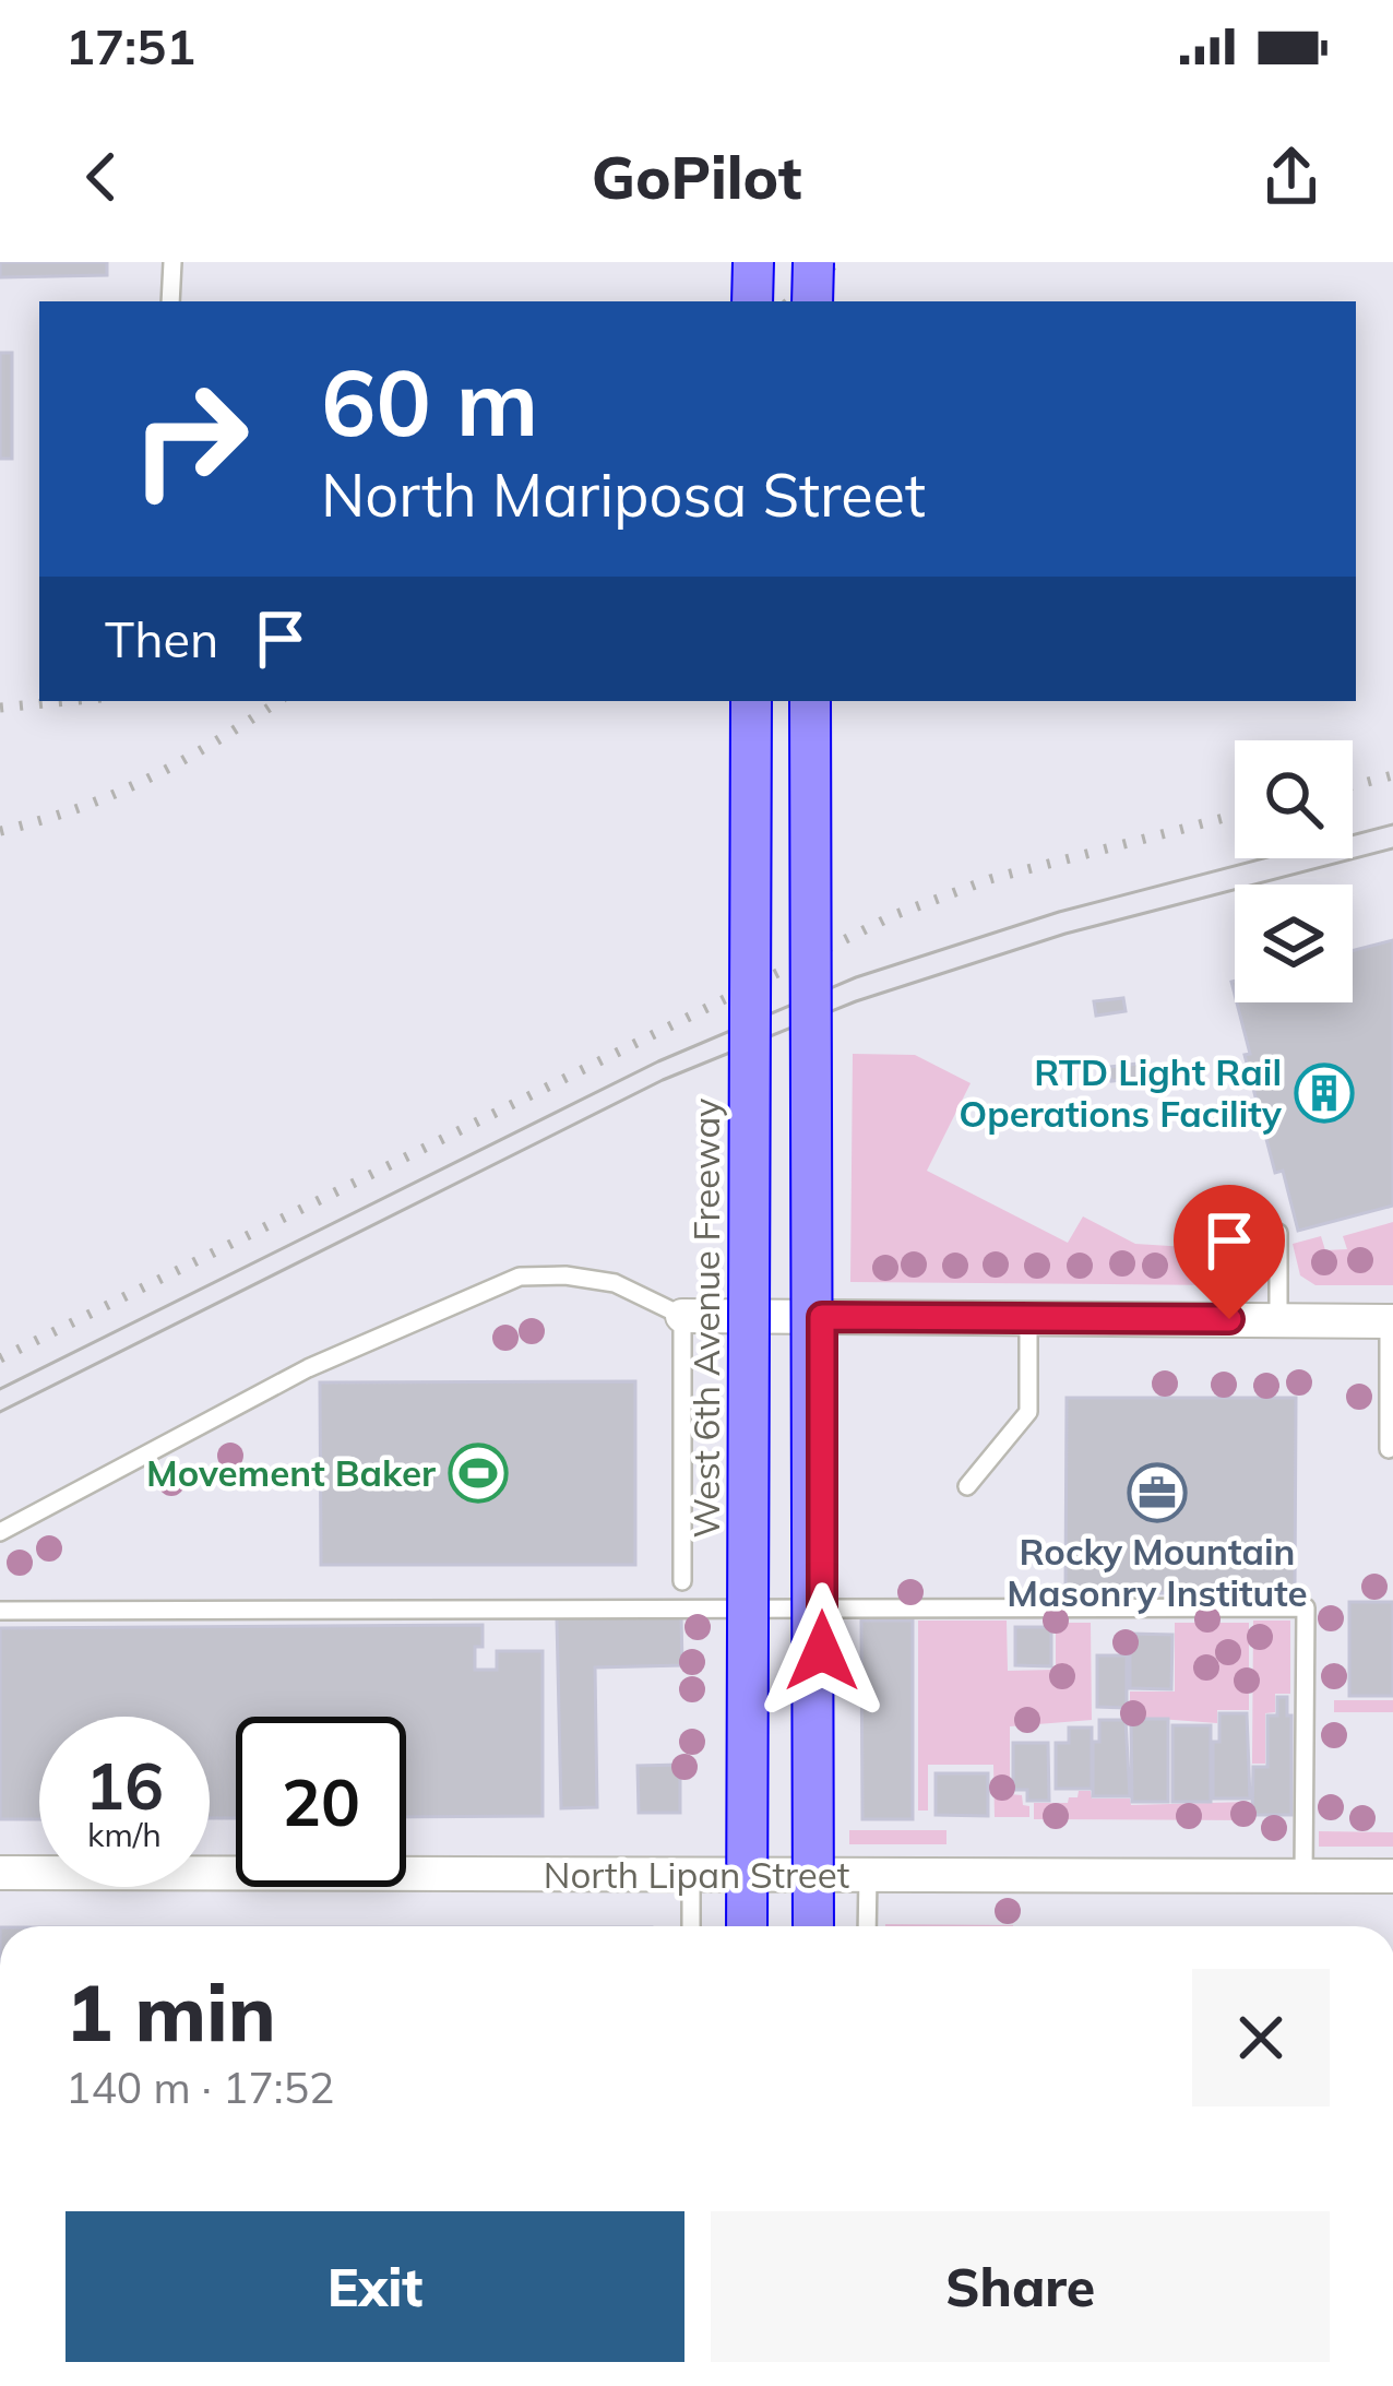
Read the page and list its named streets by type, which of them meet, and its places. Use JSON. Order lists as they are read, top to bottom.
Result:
{
  "streets": {
    "highway": ["West 6th Avenue Freeway"],
    "street": ["North Lipan Street"]
  },
  "places": {
    "building": ["RTD Light Rail Operations Facility"],
    "sports": ["Movement Baker"],
    "office": ["Rocky Mountain Masonry Institute"]
  },
  "page": {
    "status": "17:51",
    "header": "GoPilot",
    "turn": ["60 m", "North Mariposa Street"],
    "then": "Then",
    "speed": "16 km/h",
    "limit": "20",
    "heading": ["1 min", "140 m · 17:52"],
    "buttons": ["Exit", "Share"]
  }
}
